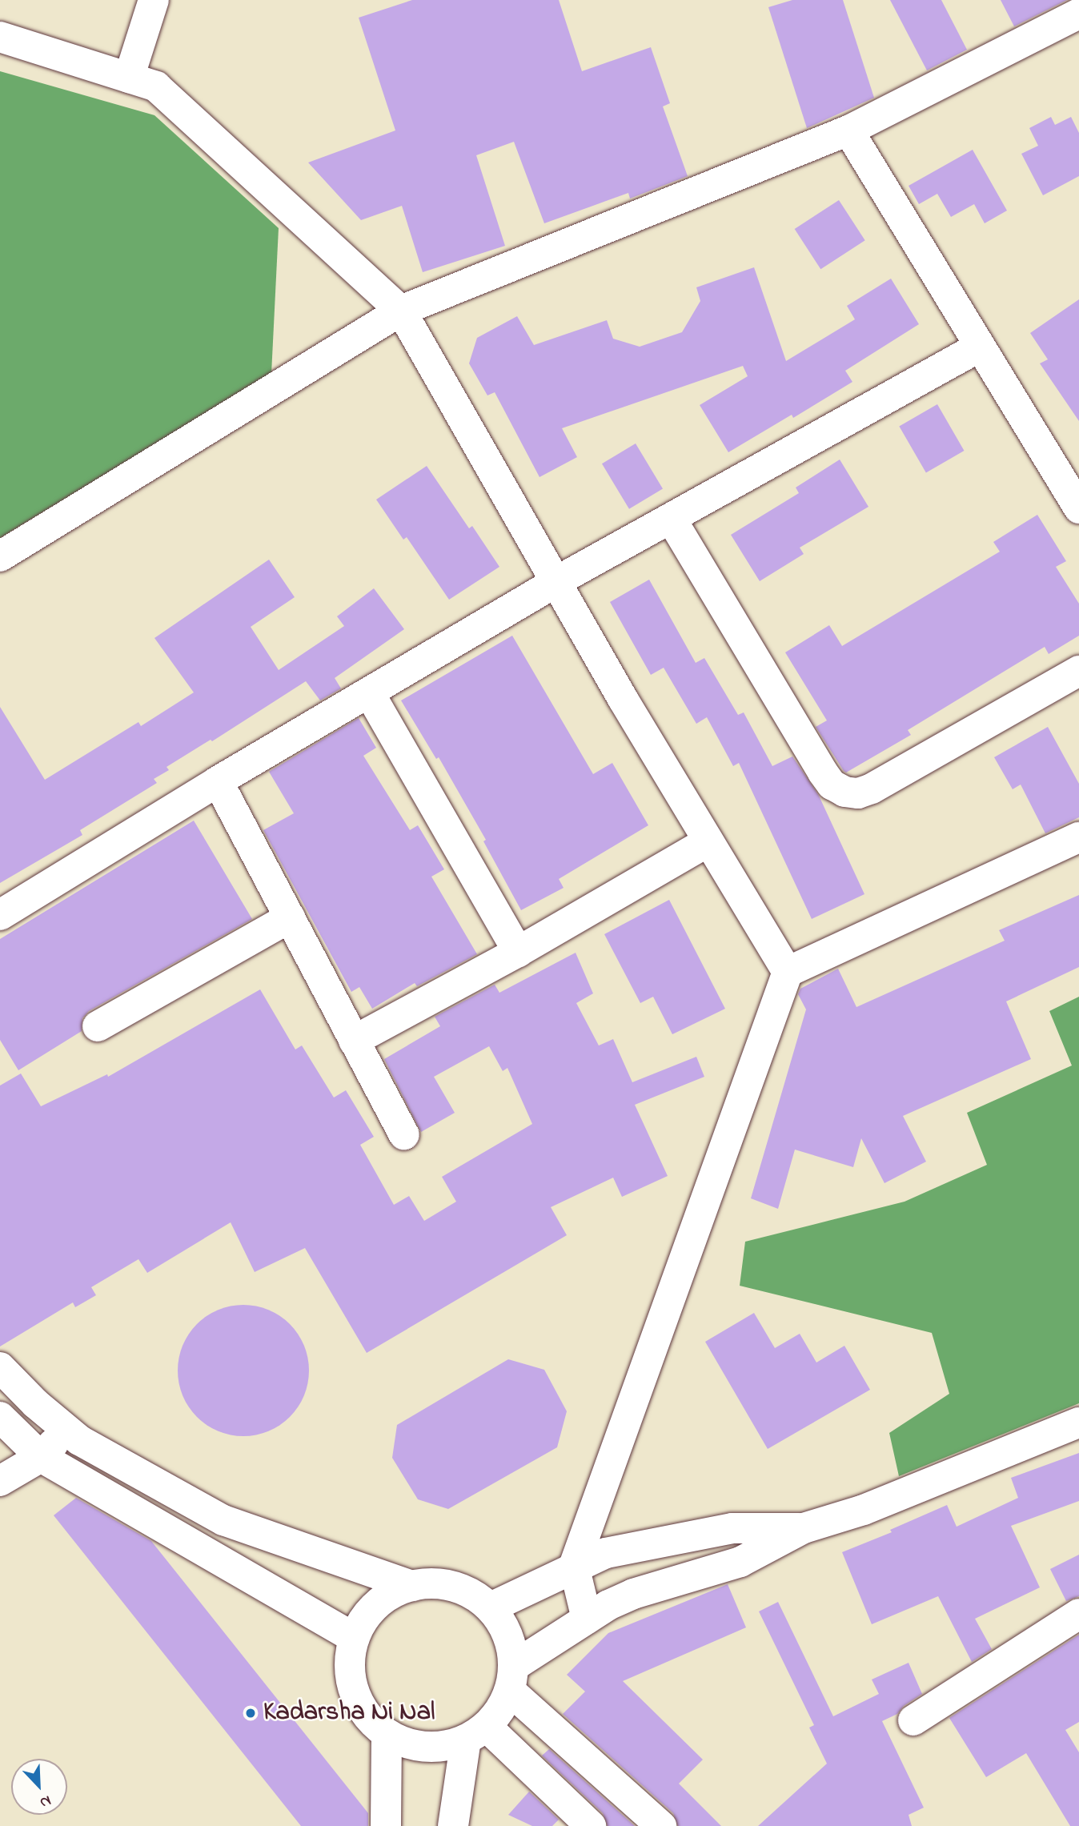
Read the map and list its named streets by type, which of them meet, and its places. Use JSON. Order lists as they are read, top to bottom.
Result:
{
  "places": ["Kadarsha Ni Nal"],
  "north": "bottom right"
}
